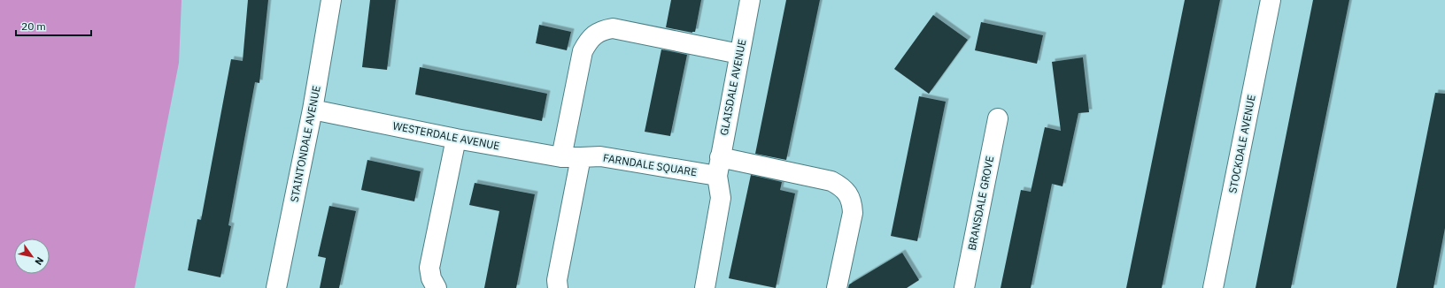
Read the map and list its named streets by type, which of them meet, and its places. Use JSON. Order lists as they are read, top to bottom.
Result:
{
  "streets": {
    "street": [
      "GLAISDALE AVENUE",
      "WESTERDALE AVENUE",
      "STAINTONDALE AVENUE",
      "STOCKDALE AVENUE",
      "FARNDALE SQUARE",
      "BRANSDALE GROVE"
    ]
  },
  "crossings": [
    ["GLAISDALE AVENUE", "FARNDALE SQUARE"],
    ["WESTERDALE AVENUE", "STAINTONDALE AVENUE"],
    ["WESTERDALE AVENUE", "FARNDALE SQUARE"]
  ],
  "scale_bar": "20 m",
  "north": "bottom right"
}
